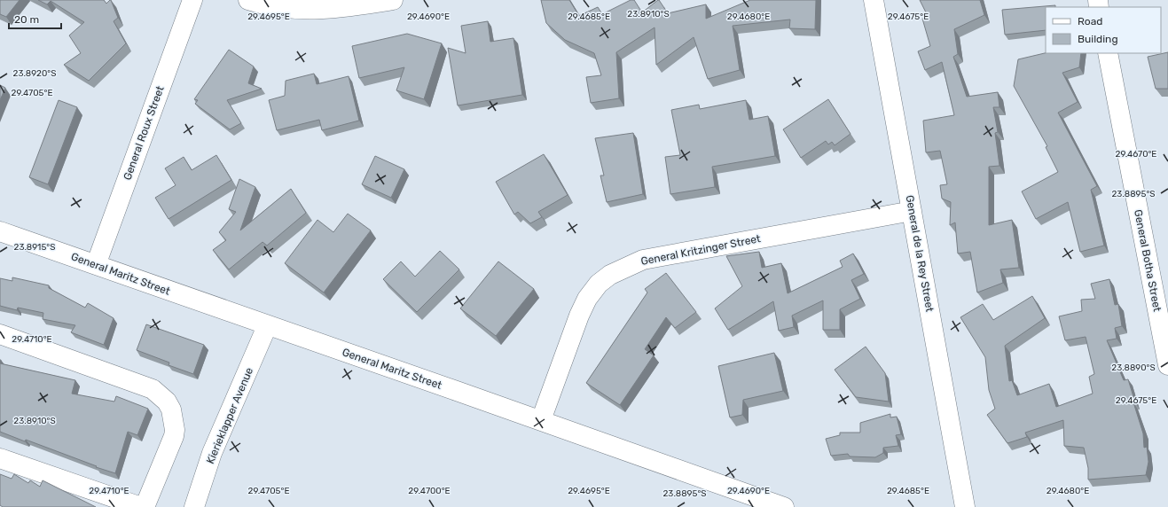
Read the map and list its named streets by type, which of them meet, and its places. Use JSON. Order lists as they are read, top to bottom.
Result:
{
  "streets": {
    "street": [
      "General Roux Street",
      "General Kritzinger Street",
      "General de la Rey Street",
      "General Botha Street",
      "General Maritz Street",
      "Kierieklapper Avenue"
    ]
  },
  "crossings": [
    ["General Roux Street", "General Maritz Street"],
    ["General Kritzinger Street", "General de la Rey Street"],
    ["General Kritzinger Street", "General Maritz Street"],
    ["General Maritz Street", "Kierieklapper Avenue"]
  ],
  "legend": ["Road", "Building"],
  "scale_bar": "20 m",
  "coordinates": [
    "23.8910°S",
    "29.4695°E",
    "29.4690°E",
    "29.4685°E",
    "29.4680°E",
    "29.4675°E",
    "23.8920°S",
    "29.4705°E",
    "29.4670°E",
    "23.8895°S",
    "23.8915°S",
    "29.4710°E",
    "23.8890°S",
    "29.4700°E"
  ]
}
